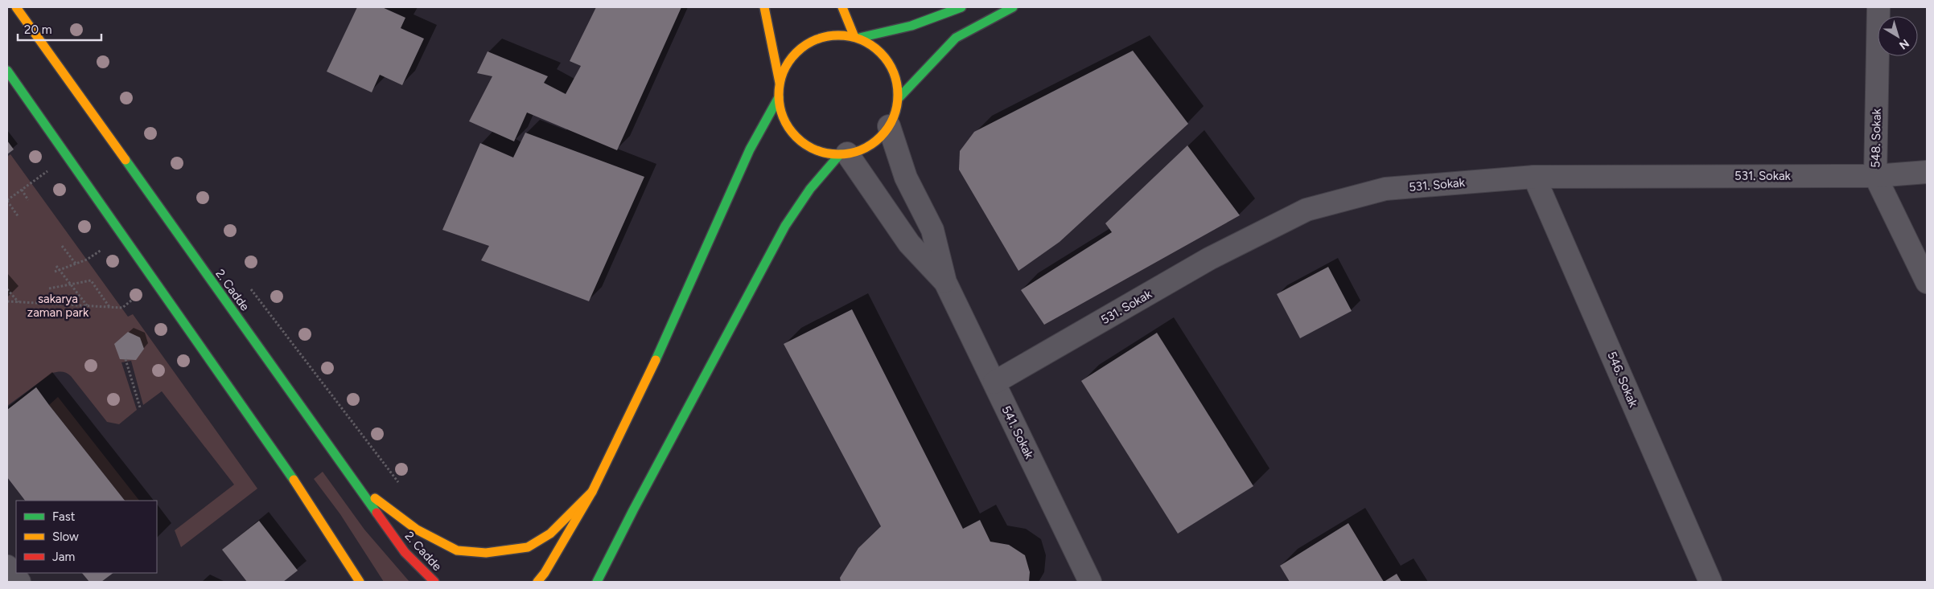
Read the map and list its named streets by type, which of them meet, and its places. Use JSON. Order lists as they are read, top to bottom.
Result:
{
  "streets": {
    "main road": ["2. Cadde"],
    "street": [
      "548. Sokak",
      "531. Sokak",
      "546. Sokak",
      "541. Sokak"
    ]
  },
  "crossings": [
    ["548. Sokak", "531. Sokak"],
    ["531. Sokak", "546. Sokak"],
    ["531. Sokak", "541. Sokak"]
  ],
  "parks": ["sakarya zaman park"],
  "legend": ["Fast", "Slow", "Jam"],
  "scale_bar": "20 m",
  "north": "bottom right"
}
